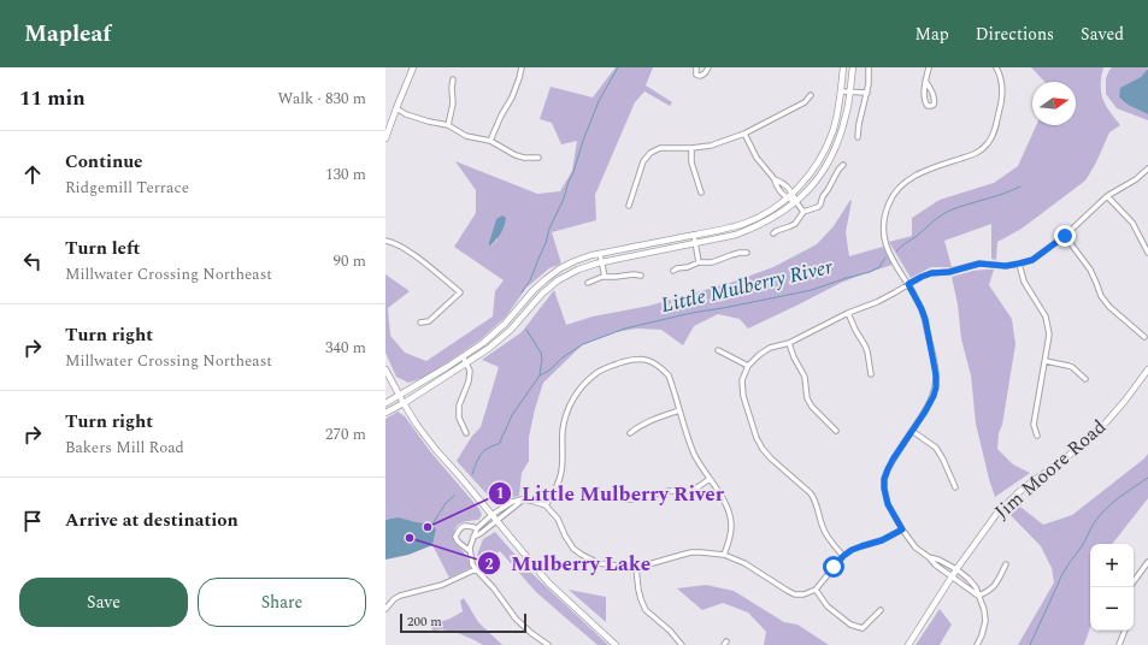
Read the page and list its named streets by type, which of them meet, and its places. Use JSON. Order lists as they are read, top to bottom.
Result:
{
  "streets": {
    "street": ["Jim Moore Road"]
  },
  "water": ["Little Mulberry River"],
  "places": ["Little Mulberry River", "Mulberry Lake"],
  "scale_bar": "200 m",
  "north": "right",
  "page": {
    "header": "Mapleaf",
    "nav": ["Map", "Directions", "Saved"],
    "heading": ["11 min", "Walk · 830 m"],
    "list": [
      ["Continue", "Ridgemill Terrace", "130 m"],
      ["Turn left", "Millwater Crossing Northeast", "90 m"],
      ["Turn right", "Millwater Crossing Northeast", "340 m"],
      ["Turn right", "Bakers Mill Road", "270 m"],
      "Arrive at destination"
    ],
    "map_buttons": ["+", "−"],
    "buttons": ["Save", "Share"],
    "scale": "200 m"
  }
}
